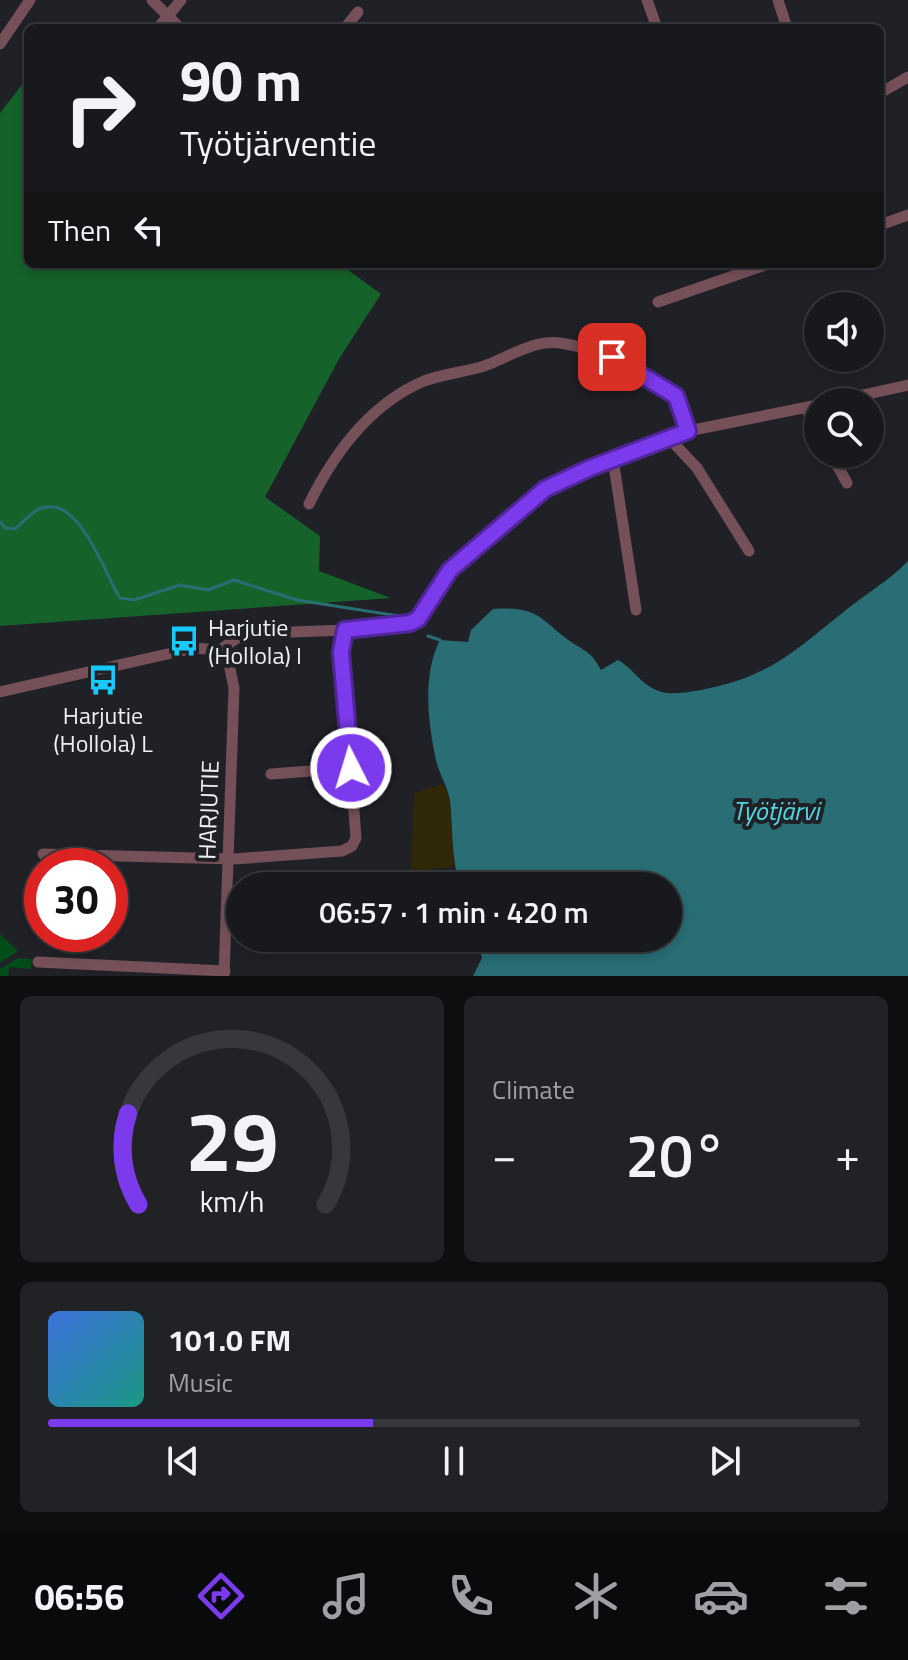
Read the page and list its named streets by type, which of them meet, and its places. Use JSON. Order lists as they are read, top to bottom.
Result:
{
  "streets": {
    "street": ["HARJUTIE"]
  },
  "water": ["Työtjärvi"],
  "places": {
    "bus stop": ["Harjutie (Hollola) I", "Harjutie (Hollola) L"]
  },
  "page": {
    "turn": ["90 m", "Työtjärventie"],
    "then": "Then",
    "limit": "30",
    "trip": "06:57 · 1 min · 420 m",
    "tile": "Climate",
    "heat": ["−", "20°", "+"],
    "song": ["101.0 FM", "Music"],
    "tabs": "06:56",
    "gauge": ["29", "km/h"]
  }
}
